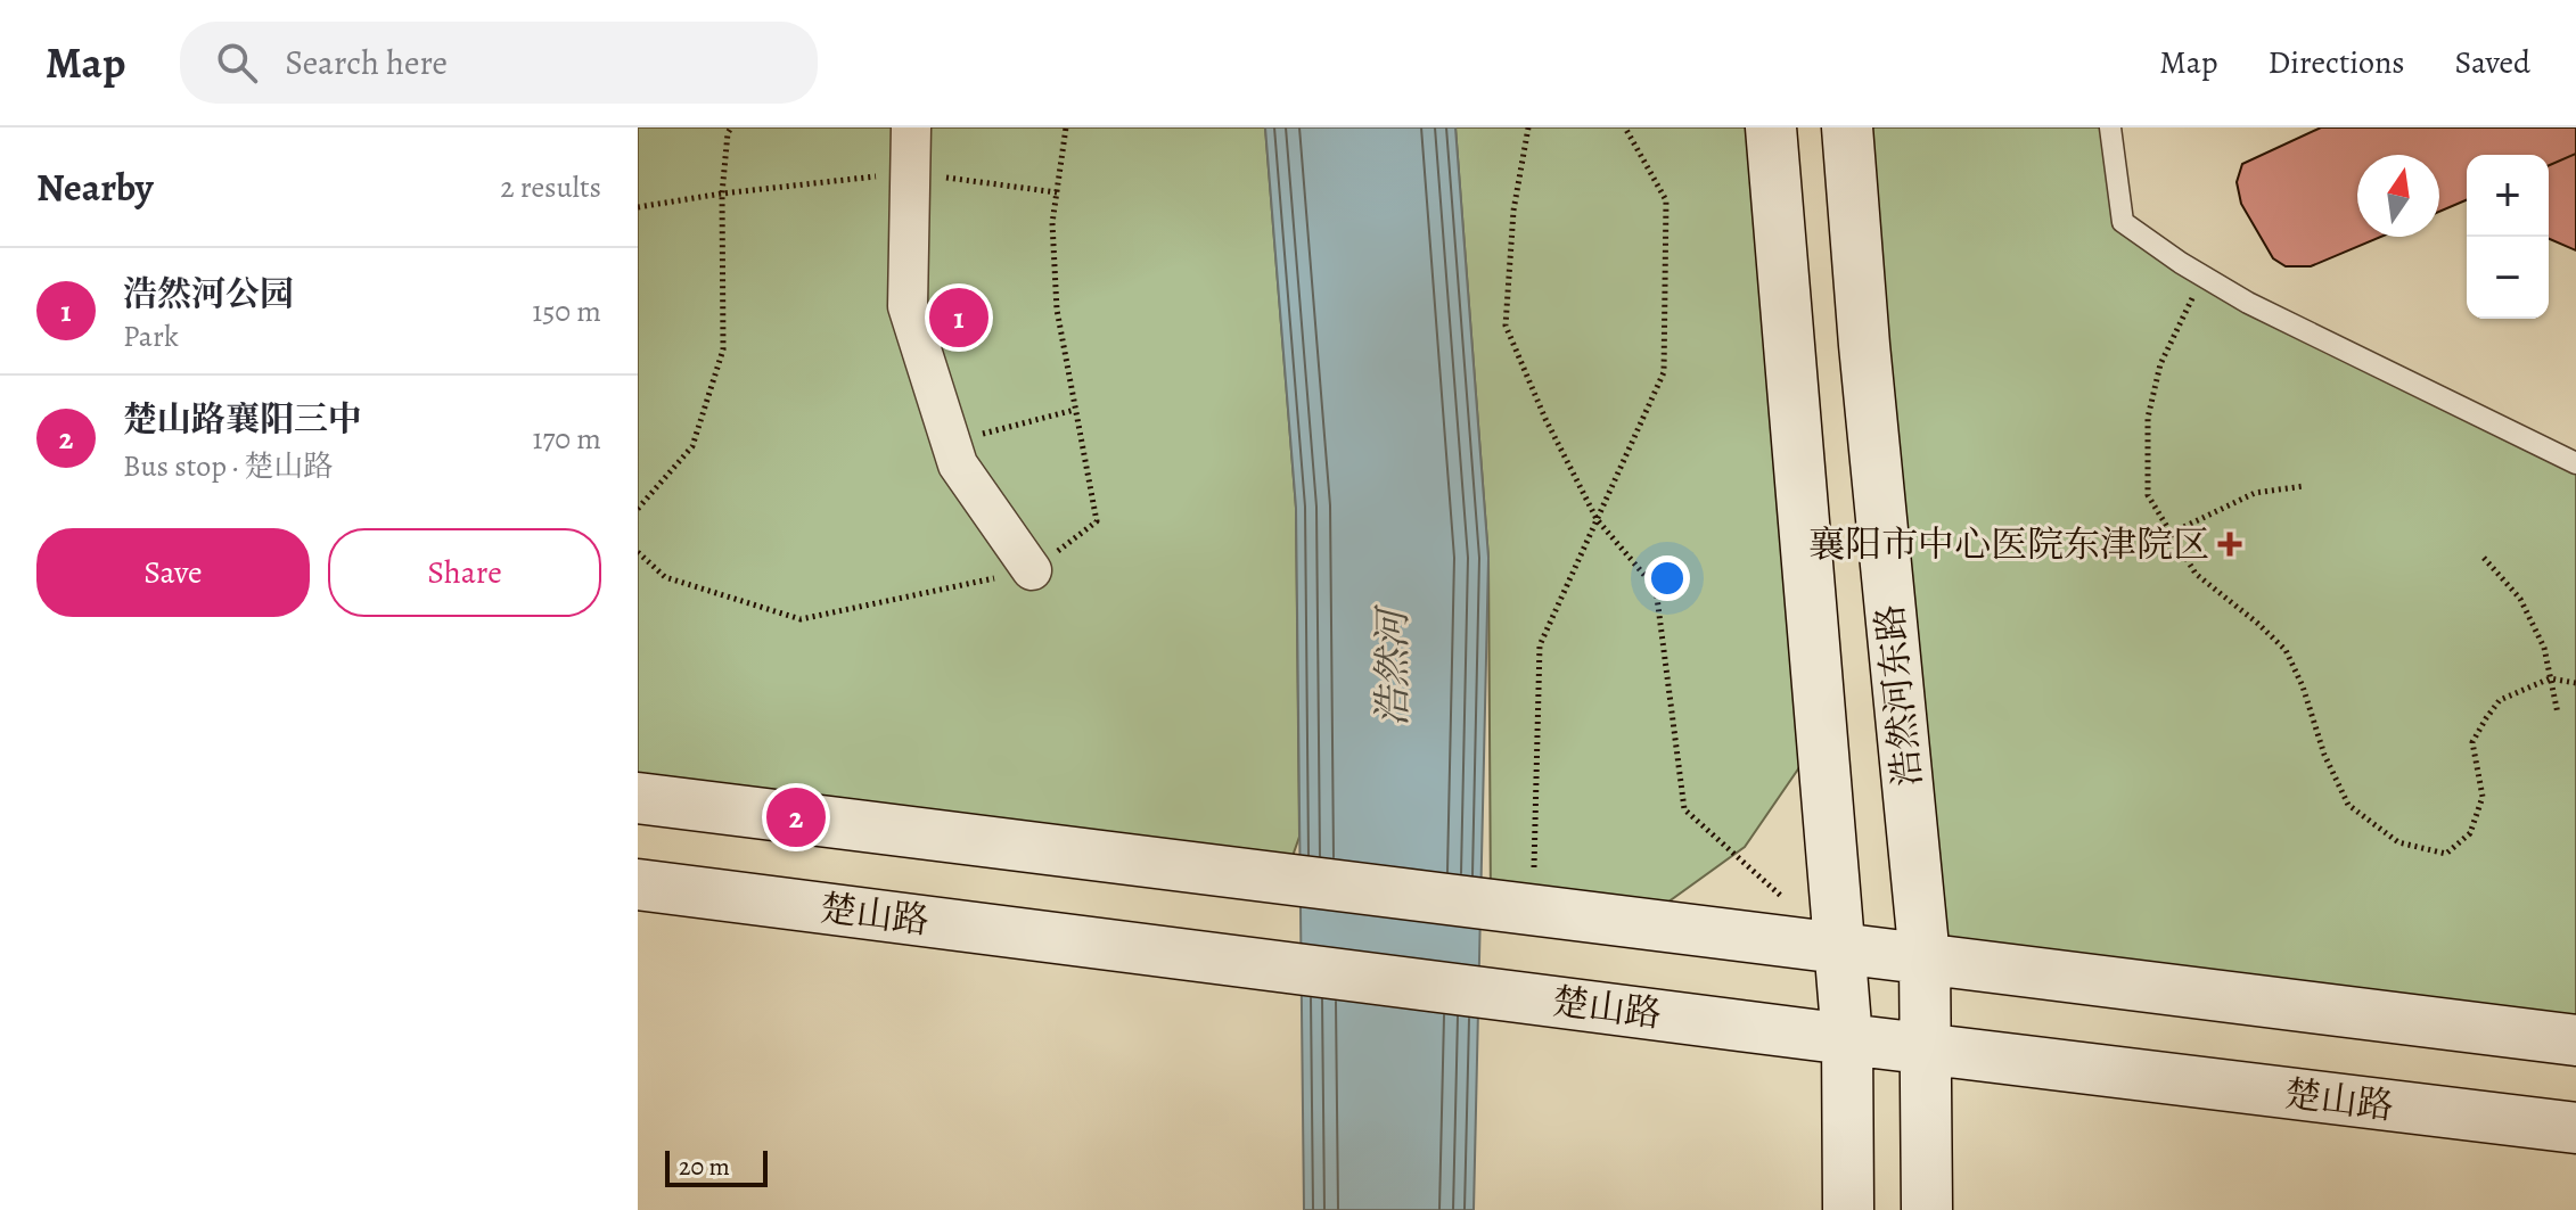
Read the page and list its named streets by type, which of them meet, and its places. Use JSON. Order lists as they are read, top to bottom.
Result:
{
  "streets": {
    "main road": ["浩然河东路", "楚山路"]
  },
  "crossings": [
    ["浩然河东路", "楚山路"]
  ],
  "water": ["浩然河"],
  "places": {
    "health": ["襄阳市中心医院东津院区"]
  },
  "scale_bar": "20 m",
  "north": "top",
  "page": {
    "header": "Map",
    "search": "Search here",
    "nav": ["Map", "Directions", "Saved"],
    "heading": ["Nearby", "2 results"],
    "map_buttons": ["+", "−"],
    "list": [
      {
        "mark": "1",
        "name": "浩然河公园",
        "note": "Park",
        "value": "150 m"
      },
      {
        "mark": "2",
        "name": "楚山路襄阳三中",
        "note": "Bus stop · 楚山路",
        "value": "170 m"
      }
    ],
    "pins": ["1", "2"],
    "buttons": ["Save", "Share"],
    "scale": "20 m"
  }
}
